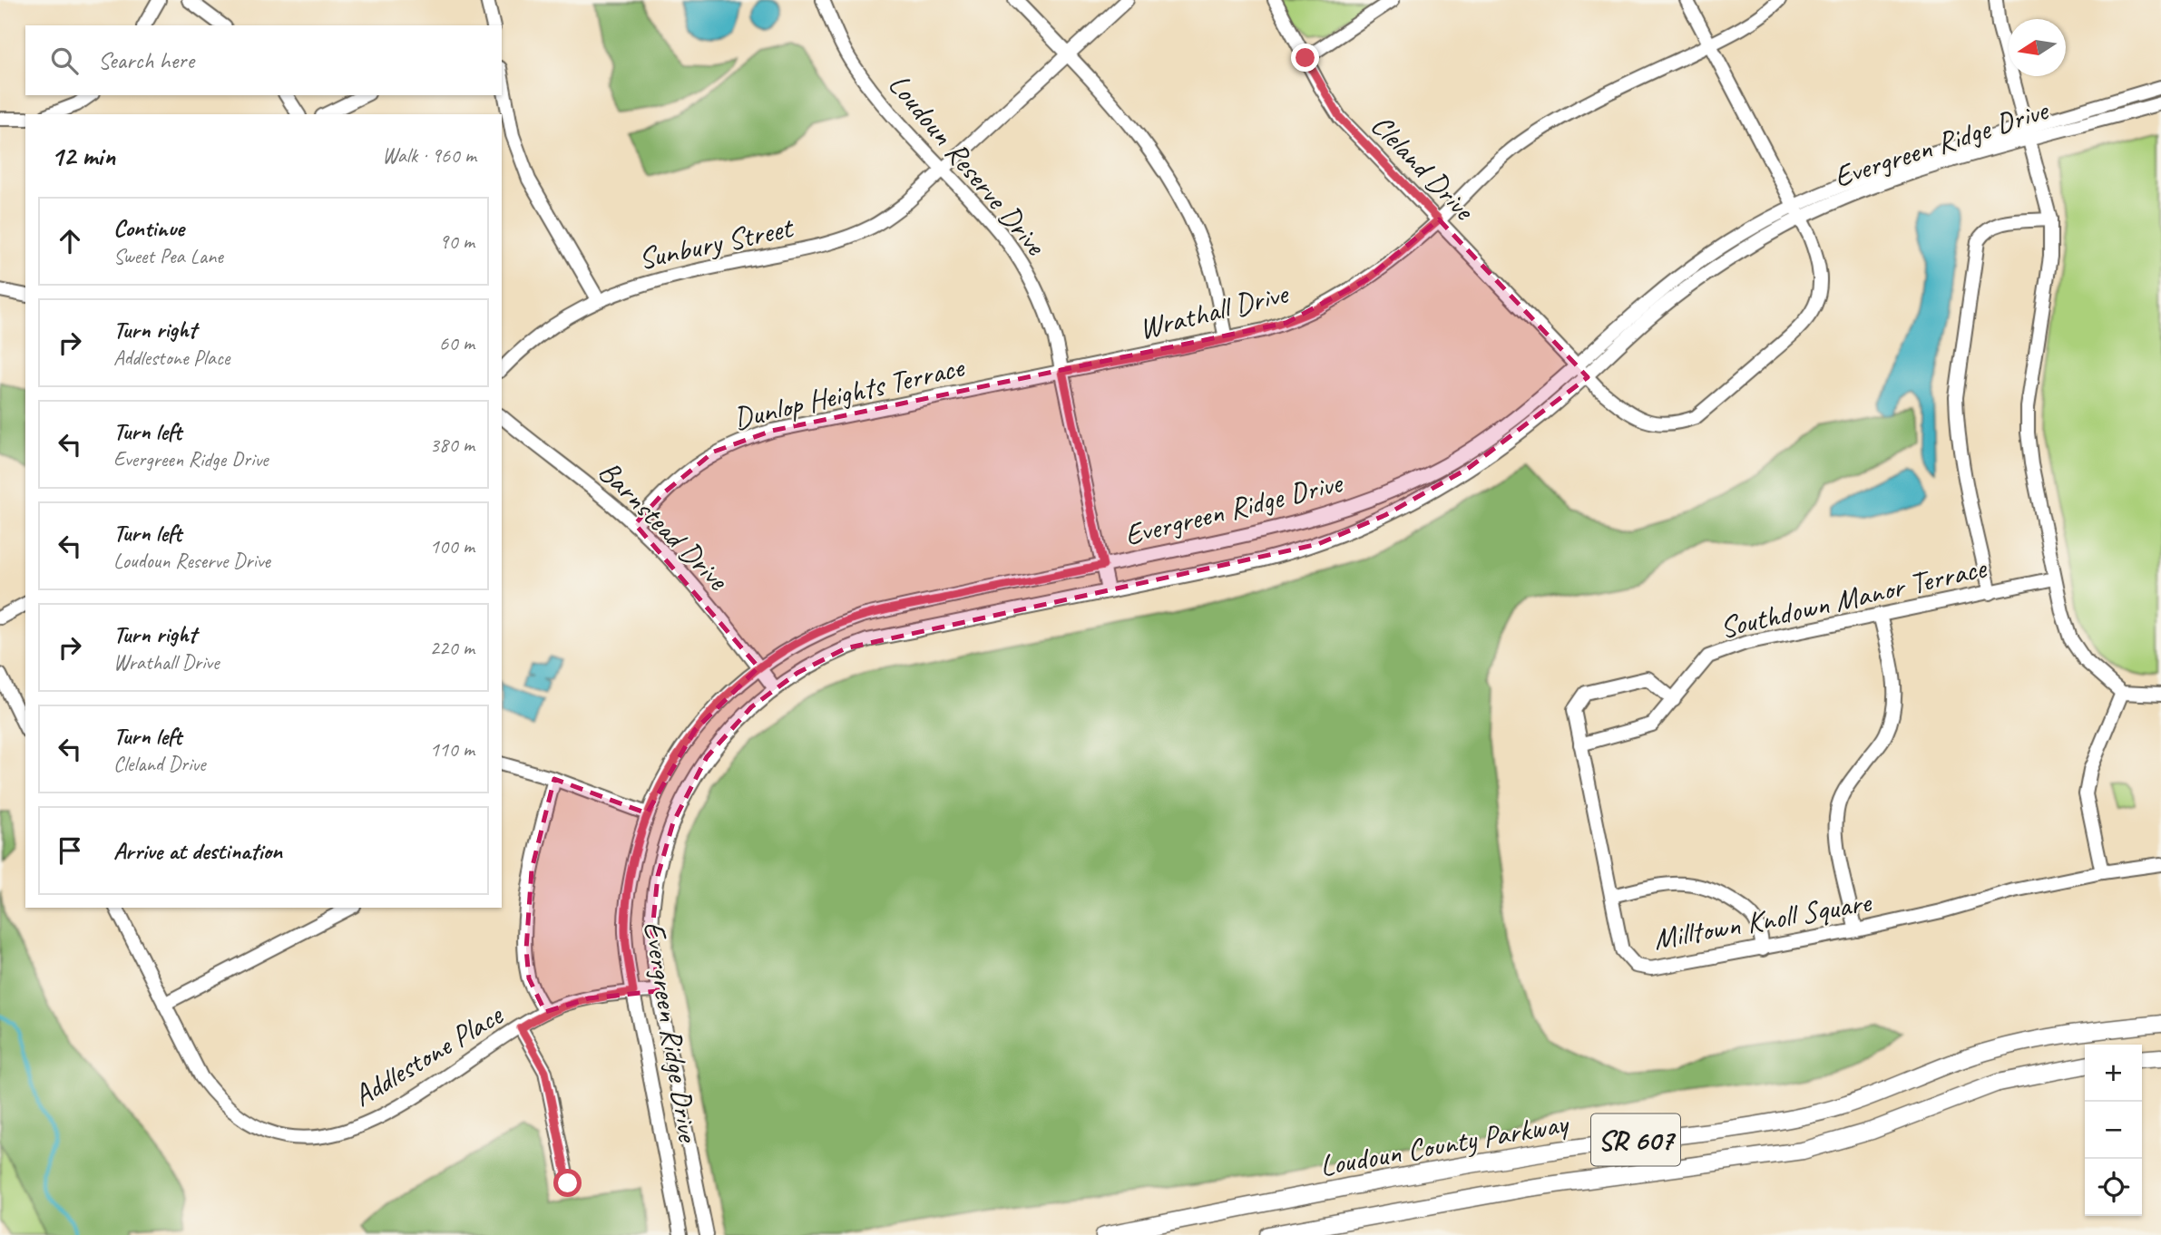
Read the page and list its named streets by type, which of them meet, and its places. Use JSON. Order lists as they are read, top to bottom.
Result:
{
  "streets": {
    "main road": ["SR 607", "Loudoun County Parkway"],
    "street": [
      "Evergreen Ridge Drive",
      "Loudoun Reserve Drive",
      "Cleland Drive",
      "Sunbury Street",
      "Wrathall Drive",
      "Dunlop Heights Terrace",
      "Barnstead Drive",
      "Southdown Manor Terrace",
      "Milltown Knoll Square",
      "Addlestone Place"
    ]
  },
  "crossings": [
    ["Evergreen Ridge Drive", "Loudoun Reserve Drive"],
    ["Evergreen Ridge Drive", "Cleland Drive"],
    ["Evergreen Ridge Drive", "Barnstead Drive"],
    ["Evergreen Ridge Drive", "Addlestone Place"],
    ["Loudoun Reserve Drive", "Sunbury Street"],
    ["Loudoun Reserve Drive", "Wrathall Drive"],
    ["Loudoun Reserve Drive", "Dunlop Heights Terrace"],
    ["Cleland Drive", "Wrathall Drive"],
    ["Wrathall Drive", "Dunlop Heights Terrace"],
    ["Dunlop Heights Terrace", "Barnstead Drive"],
    ["Southdown Manor Terrace", "Milltown Knoll Square"]
  ],
  "north": "left",
  "page": {
    "search": "Search here",
    "heading": ["12 min", "Walk · 960 m"],
    "list": [
      ["Continue", "Sweet Pea Lane", "90 m"],
      ["Turn right", "Addlestone Place", "60 m"],
      ["Turn left", "Evergreen Ridge Drive", "380 m"],
      ["Turn left", "Loudoun Reserve Drive", "100 m"],
      ["Turn right", "Wrathall Drive", "220 m"],
      ["Turn left", "Cleland Drive", "110 m"],
      "Arrive at destination"
    ],
    "map_buttons": ["+", "−"]
  }
}
